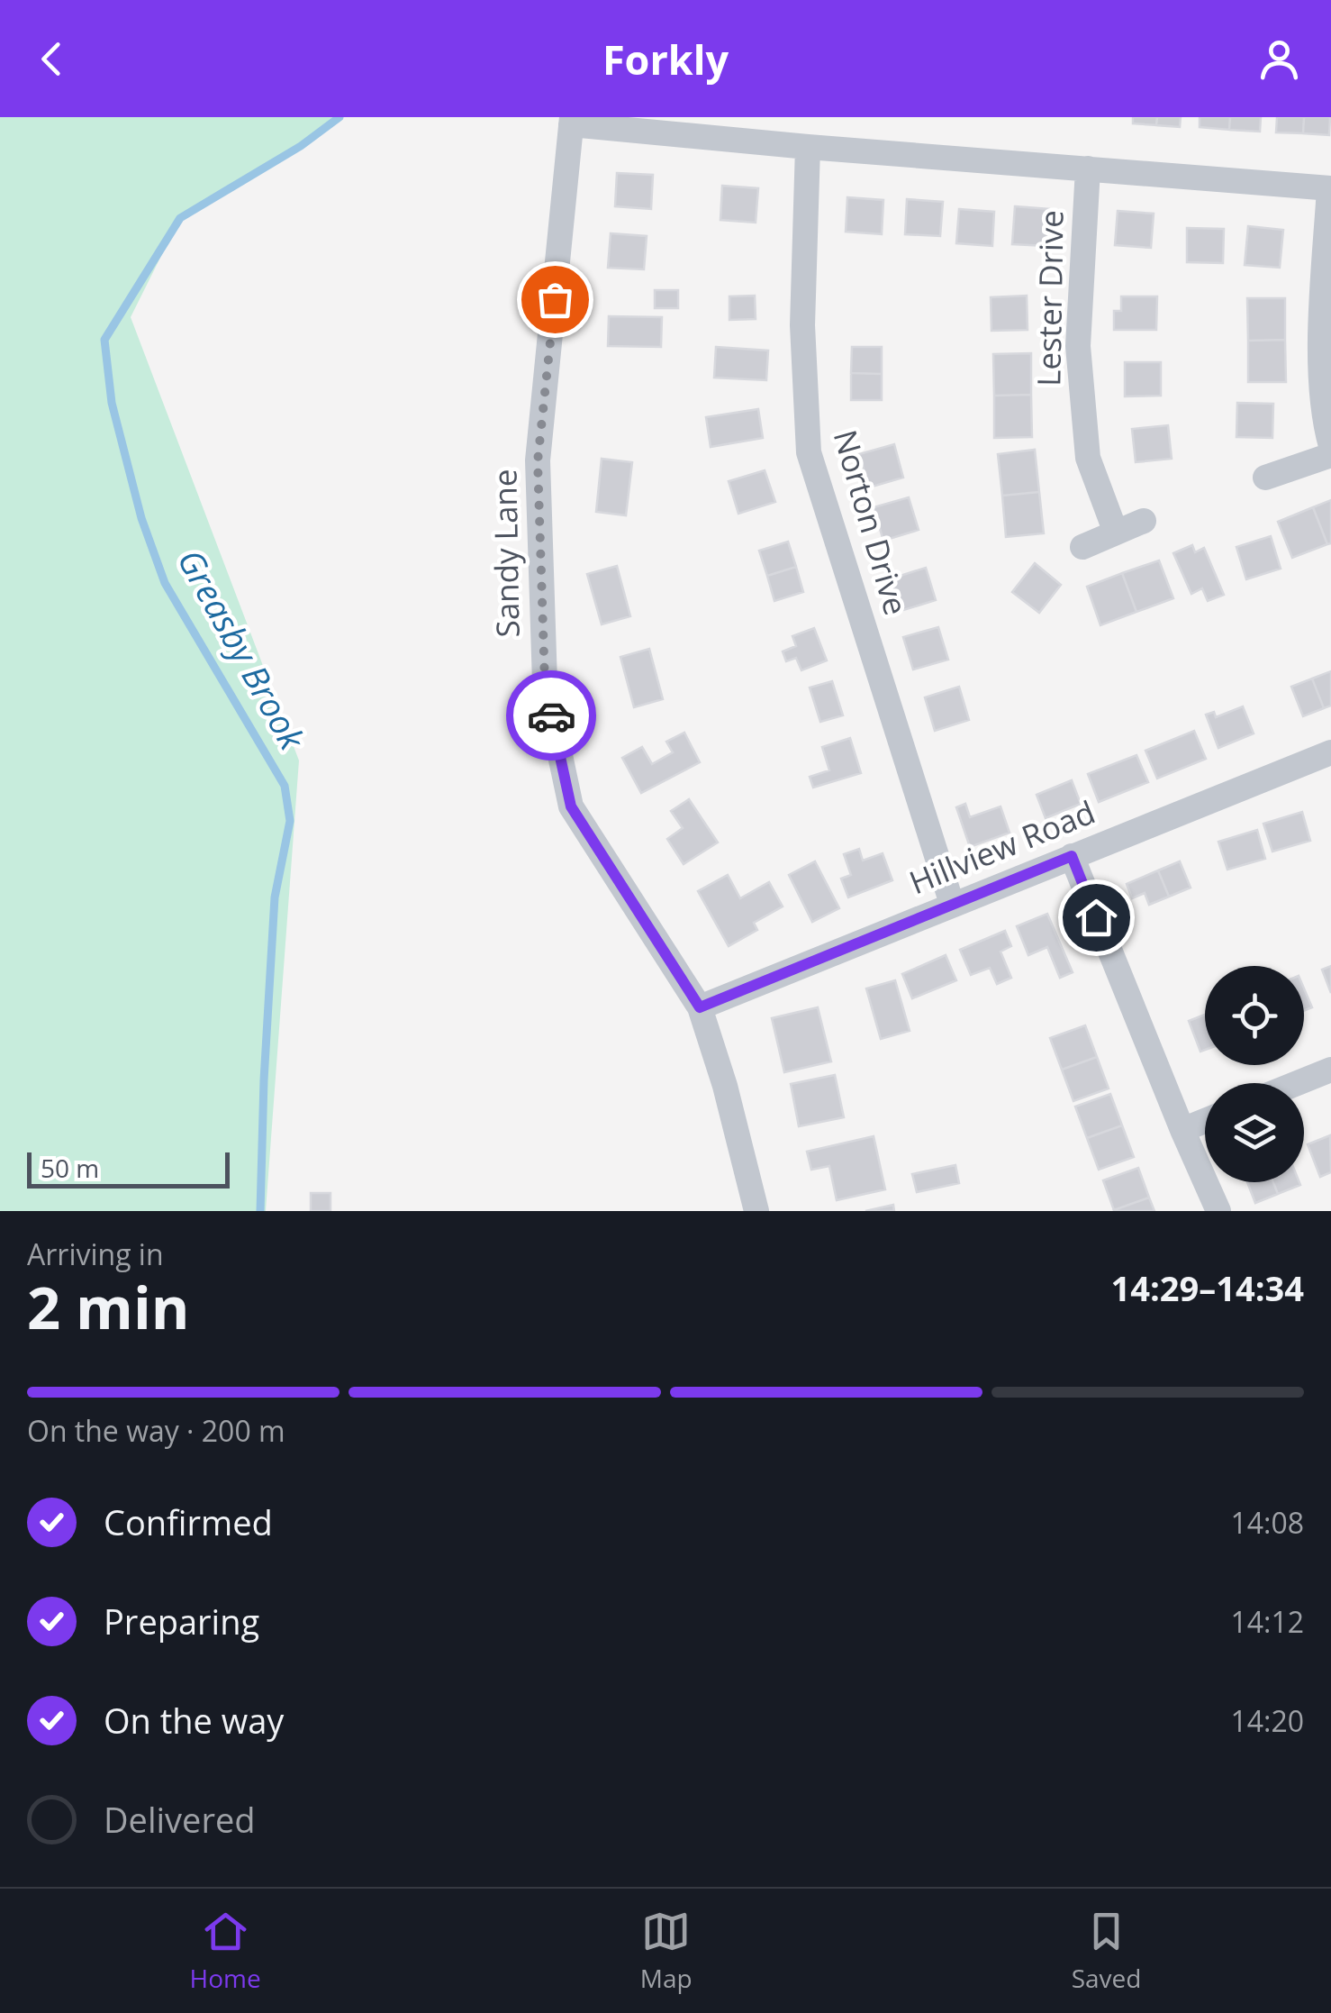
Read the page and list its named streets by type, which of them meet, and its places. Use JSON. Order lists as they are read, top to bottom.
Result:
{
  "streets": {
    "street": [
      "Lester Drive",
      "Norton Drive",
      "Sandy Lane",
      "Hillview Road"
    ]
  },
  "crossings": [
    ["Norton Drive", "Hillview Road"],
    ["Sandy Lane", "Hillview Road"]
  ],
  "water": ["Greasby Brook"],
  "scale_bar": "50 m",
  "page": {
    "header": "Forkly",
    "scale": "50 m",
    "heading": ["2 min", "Arriving in", "14:29–14:34"],
    "bar": "On the way · 200 m",
    "list": [
      ["Confirmed", "14:08"],
      ["Preparing", "14:12"],
      ["On the way", "14:20"],
      "Delivered"
    ],
    "tabs": ["Home", "Map", "Saved"]
  }
}
